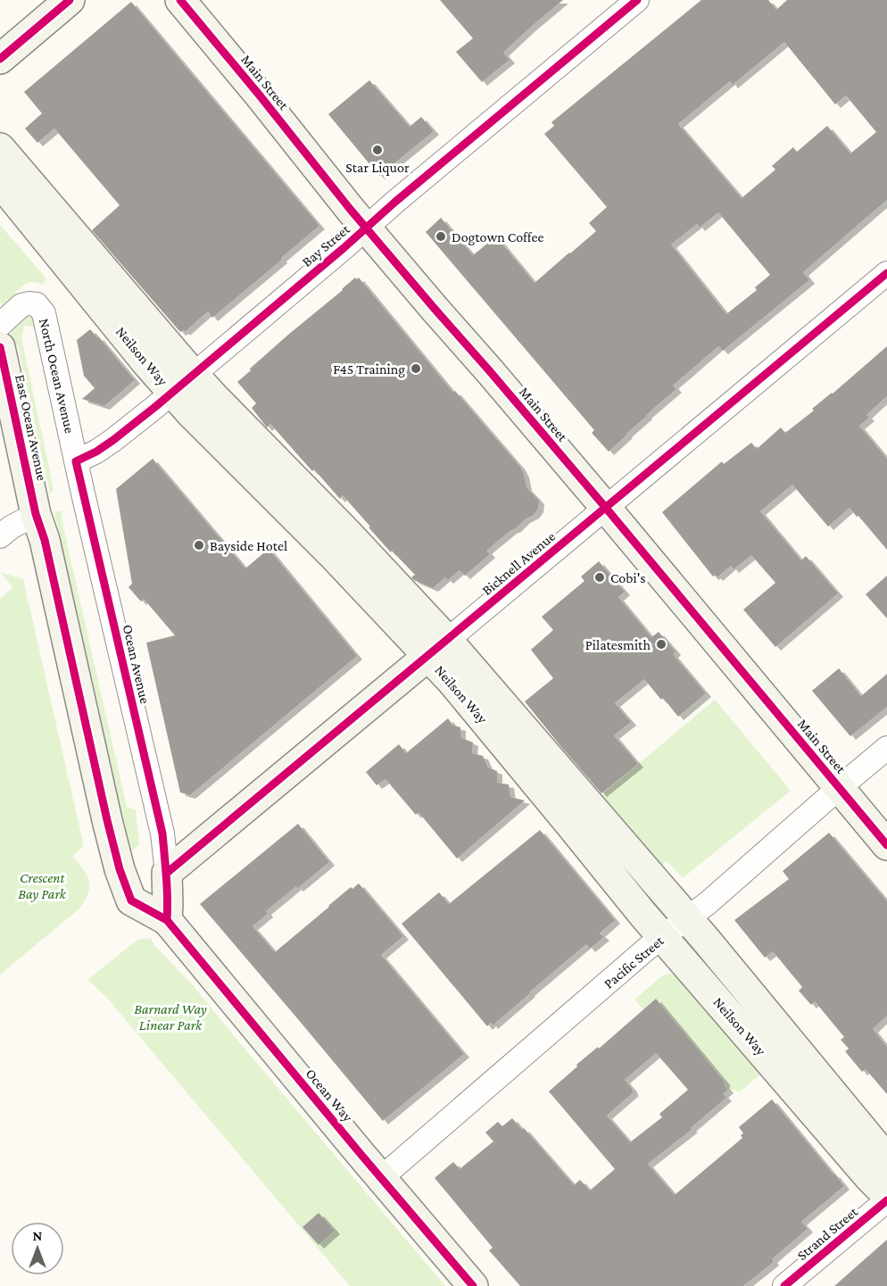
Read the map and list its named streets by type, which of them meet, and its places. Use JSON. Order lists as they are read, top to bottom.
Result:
{
  "streets": {
    "street": [
      "Main Street",
      "Bay Street",
      "Neilson Way",
      "North Ocean Avenue",
      "East Ocean Avenue",
      "Bicknell Avenue",
      "Ocean Avenue",
      "Pacific Street",
      "Ocean Way",
      "Strand Street"
    ]
  },
  "crossings": [
    ["Main Street", "Bay Street"],
    ["Main Street", "Bicknell Avenue"],
    ["Main Street", "Pacific Street"],
    ["Bay Street", "Neilson Way"],
    ["Bay Street", "North Ocean Avenue"],
    ["Bay Street", "Ocean Avenue"],
    ["Neilson Way", "Bicknell Avenue"],
    ["Neilson Way", "Pacific Street"],
    ["North Ocean Avenue", "Ocean Avenue"],
    ["East Ocean Avenue", "Ocean Way"],
    ["Bicknell Avenue", "Ocean Avenue"],
    ["Pacific Street", "Ocean Way"]
  ],
  "parks": ["Crescent Bay Park", "Barnard Way Linear Park"],
  "places": [
    "Star Liquor",
    "Dogtown Coffee",
    "F45 Training",
    "Bayside Hotel",
    "Cobi's",
    "Pilatesmith"
  ],
  "north": "top"
}
